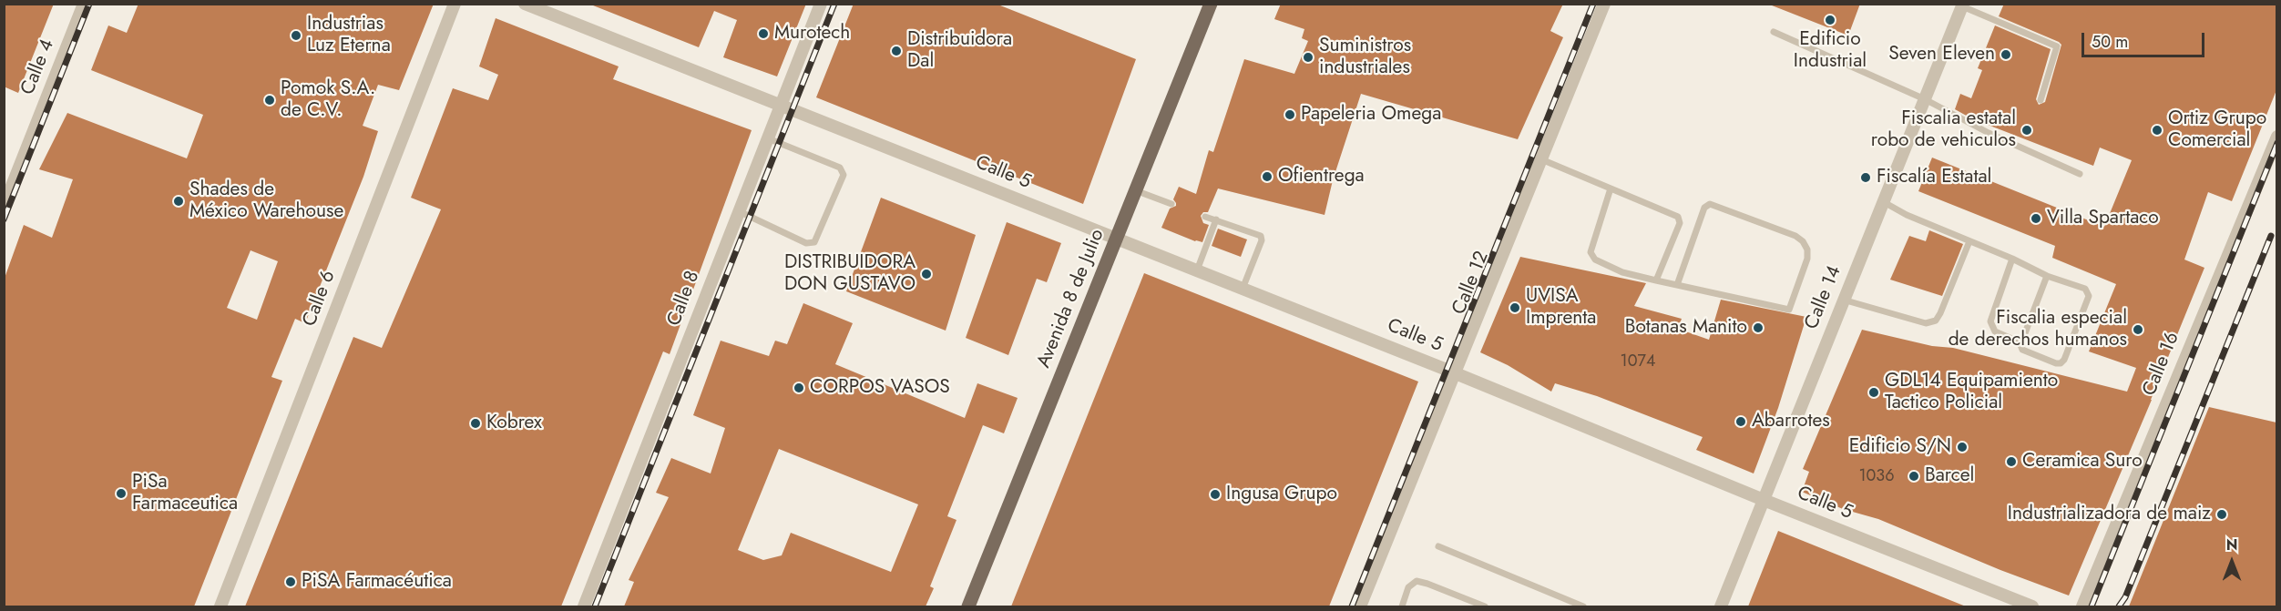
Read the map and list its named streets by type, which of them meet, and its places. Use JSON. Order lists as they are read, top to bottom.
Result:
{
  "streets": {
    "main road": ["Avenida 8 de Julio"],
    "street": [
      "Calle 4",
      "Calle 5",
      "Calle 12",
      "Calle 14",
      "Calle 6",
      "Calle 8",
      "Calle 16"
    ]
  },
  "crossings": [
    ["Calle 5", "Calle 12"],
    ["Calle 5", "Calle 14"],
    ["Calle 5", "Calle 8"],
    ["Calle 5", "Avenida 8 de Julio"]
  ],
  "places": [
    "Edificio Industrial",
    "Murotech",
    "Industrias Luz Eterna",
    "Distribuidora Dal",
    "Seven Eleven",
    "Suministros industriales",
    "Pomok S.A. de C.V.",
    "Papeleria Omega",
    "Fiscalia estatal robo de vehiculos",
    "Ortiz Grupo Comercial",
    "Ofientrega",
    "Fiscalía Estatal",
    "Shades de México Warehouse",
    "Villa Spartaco",
    "DISTRIBUIDORA DON GUSTAVO",
    "UVISA Imprenta",
    "Botanas Manito",
    "Fiscalia especial de derechos humanos",
    "CORPOS VASOS",
    "GDL14 Equipamiento Tactico Policial",
    "Abarrotes",
    "Kobrex",
    "Edificio S/N",
    "Ceramica Suro",
    "Barcel",
    "PiSa Farmaceutica",
    "Ingusa Grupo",
    "Industrializadora de maiz",
    "PiSA Farmacéutica"
  ],
  "house_numbers": ["1074", "1036"],
  "scale_bar": "50 m",
  "north": "top"
}
